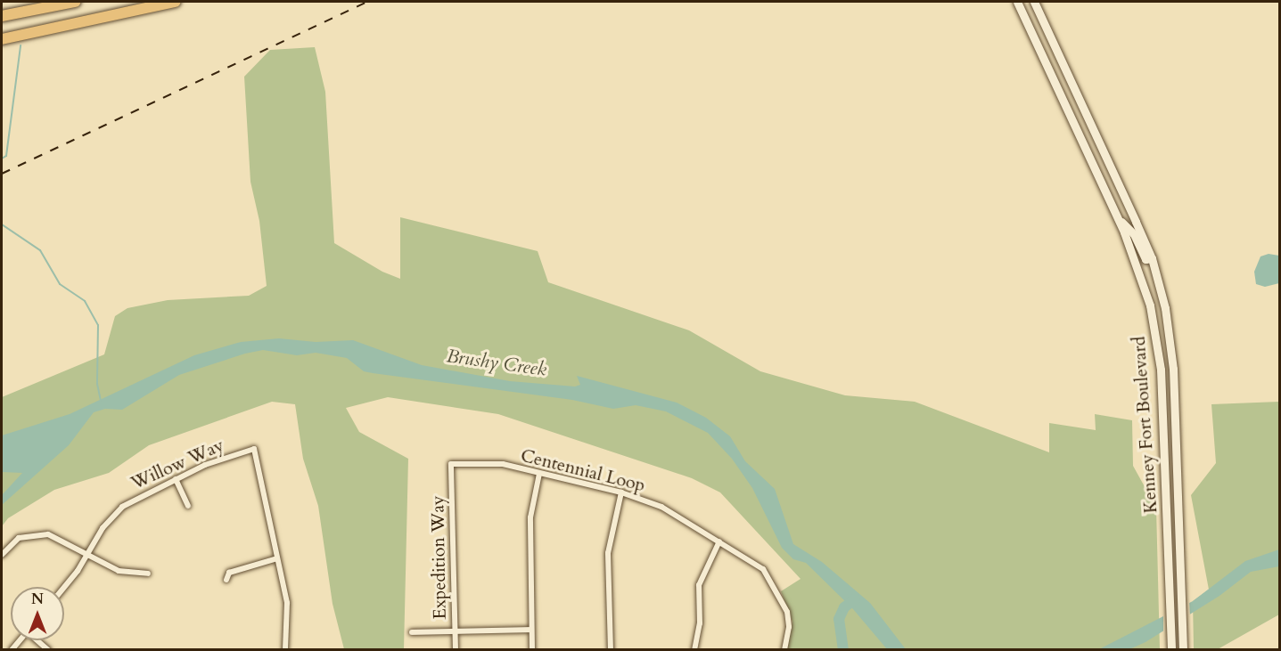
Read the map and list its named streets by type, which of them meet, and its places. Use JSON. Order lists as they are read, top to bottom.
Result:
{
  "streets": {
    "main road": ["Kenney Fort Boulevard"],
    "street": ["Willow Way", "Centennial Loop", "Expedition Way"]
  },
  "crossings": [
    ["Centennial Loop", "Expedition Way"]
  ],
  "water": ["Brushy Creek"],
  "north": "top"
}
